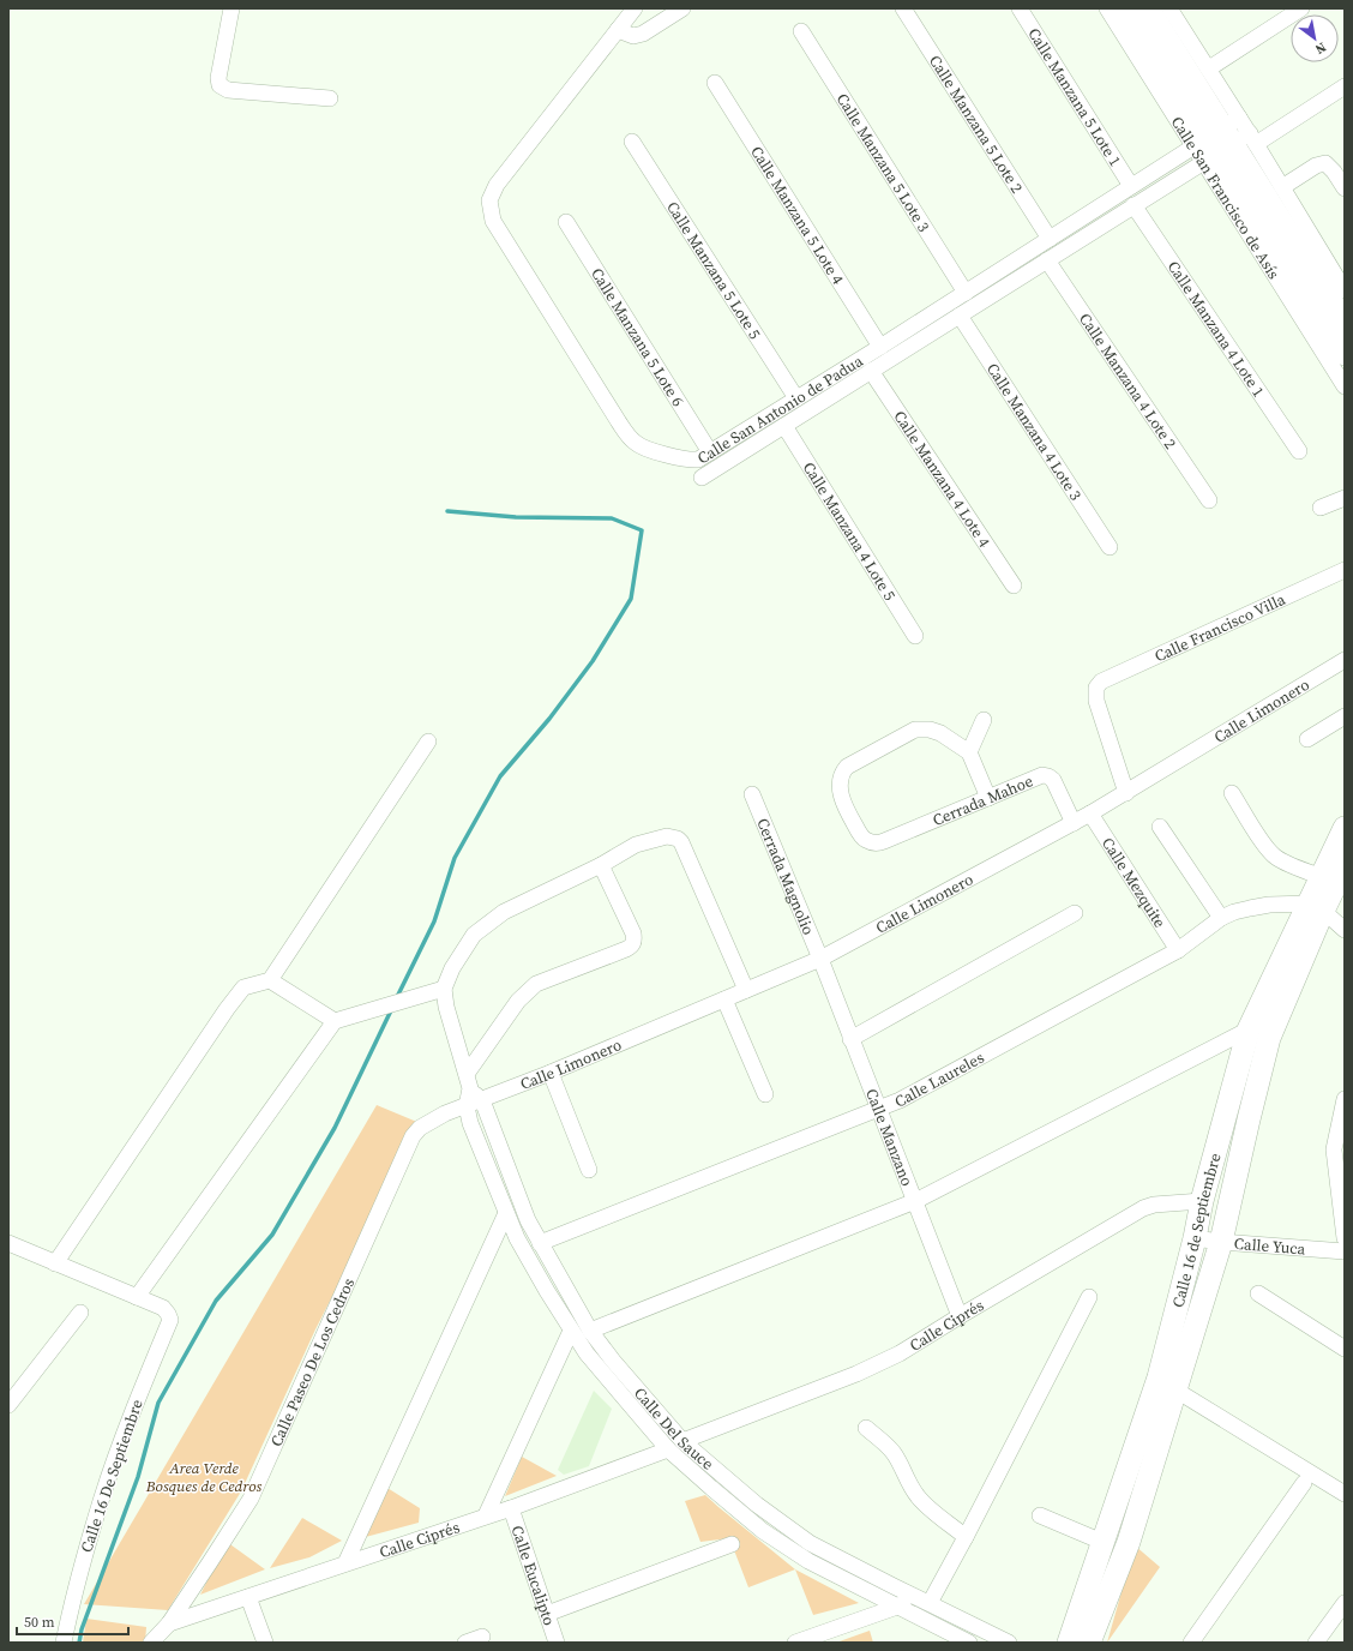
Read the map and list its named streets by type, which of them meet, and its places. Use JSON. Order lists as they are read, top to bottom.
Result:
{
  "streets": {
    "main road": ["Calle San Francisco de Asís", "Calle 16 de Septiembre"],
    "street": [
      "Calle Manzana 5 Lote 1",
      "Calle Manzana 5 Lote 2",
      "Calle Manzana 5 Lote 3",
      "Calle Manzana 5 Lote 4",
      "Calle Manzana 5 Lote 5",
      "Calle Manzana 4 Lote 1",
      "Calle Manzana 5 Lote 6",
      "Calle Manzana 4 Lote 2",
      "Calle San Antonio de Padua",
      "Calle Manzana 4 Lote 3",
      "Calle Manzana 4 Lote 4",
      "Calle Manzana 4 Lote 5",
      "Calle Francisco Villa",
      "Calle Limonero",
      "Cerrada Mahoe",
      "Cerrada Magnolio",
      "Calle Mezquite",
      "Calle Laureles",
      "Calle Manzano",
      "Calle Yuca",
      "Calle Ciprés",
      "Calle Paseo De Los Cedros",
      "Calle Del Sauce",
      "Calle 16 De Septiembre",
      "Calle Eucalipto"
    ]
  },
  "crossings": [
    ["Calle Manzana 5 Lote 1", "Calle San Antonio de Padua"],
    ["Calle Manzana 5 Lote 2", "Calle San Antonio de Padua"],
    ["Calle Manzana 5 Lote 3", "Calle San Antonio de Padua"],
    ["Calle San Francisco de Asís", "Calle San Antonio de Padua"],
    ["Calle Manzana 5 Lote 4", "Calle San Antonio de Padua"],
    ["Calle Manzana 5 Lote 5", "Calle San Antonio de Padua"],
    ["Calle Manzana 4 Lote 1", "Calle San Antonio de Padua"],
    ["Calle Manzana 5 Lote 6", "Calle San Antonio de Padua"],
    ["Calle Manzana 4 Lote 2", "Calle San Antonio de Padua"],
    ["Calle San Antonio de Padua", "Calle Manzana 4 Lote 3"],
    ["Calle San Antonio de Padua", "Calle Manzana 4 Lote 4"],
    ["Calle San Antonio de Padua", "Calle Manzana 4 Lote 5"],
    ["Calle Francisco Villa", "Calle Limonero"],
    ["Calle Limonero", "Cerrada Mahoe"],
    ["Calle Limonero", "Cerrada Magnolio"],
    ["Calle Limonero", "Calle Mezquite"],
    ["Calle Limonero", "Calle Manzano"],
    ["Calle Limonero", "Calle Paseo De Los Cedros"],
    ["Calle Limonero", "Calle Del Sauce"],
    ["Cerrada Magnolio", "Calle Manzano"],
    ["Calle Mezquite", "Calle Laureles"],
    ["Calle Laureles", "Calle Manzano"],
    ["Calle Laureles", "Calle 16 de Septiembre"],
    ["Calle Laureles", "Calle Del Sauce"],
    ["Calle Manzano", "Calle Ciprés"],
    ["Calle 16 de Septiembre", "Calle Yuca"],
    ["Calle 16 de Septiembre", "Calle Ciprés"],
    ["Calle Ciprés", "Calle Paseo De Los Cedros"],
    ["Calle Ciprés", "Calle Del Sauce"],
    ["Calle Ciprés", "Calle Eucalipto"],
    ["Calle Paseo De Los Cedros", "Calle Del Sauce"]
  ],
  "parks": ["Area Verde Bosques de Cedros"],
  "scale_bar": "50 m",
  "north": "bottom right"
}
